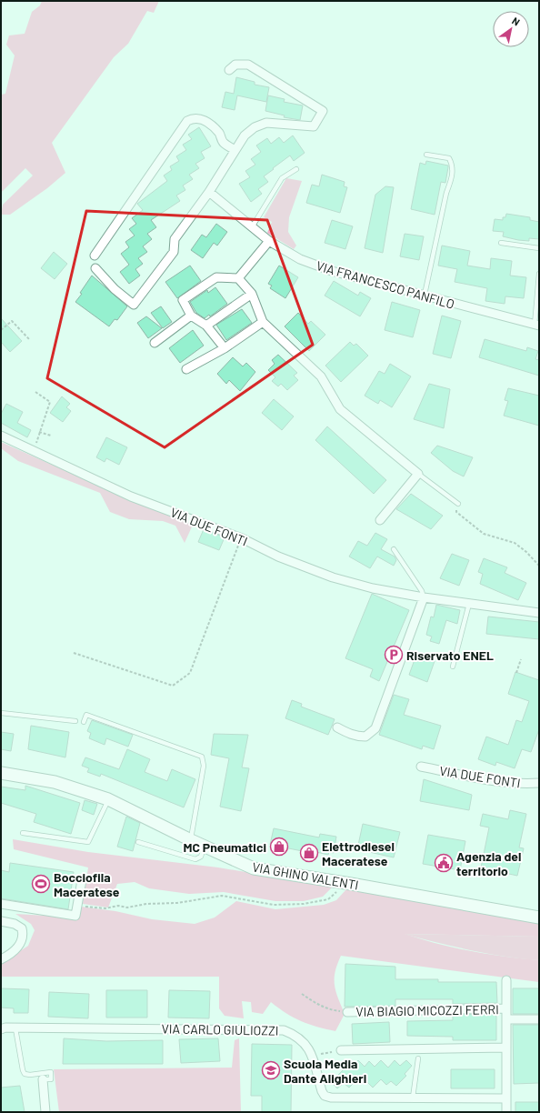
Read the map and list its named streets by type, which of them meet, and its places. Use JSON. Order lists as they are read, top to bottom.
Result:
{
  "streets": {
    "main road": ["VIA GHINO VALENTI"],
    "street": [
      "VIA FRANCESCO PANFILO",
      "VIA DUE FONTI",
      "VIA BIAGIO MICOZZI FERRI",
      "VIA CARLO GIULIOZZI"
    ]
  },
  "places": {
    "parking": ["Riservato ENEL"],
    "shop": ["MC Pneumatici", "Elettrodiesel Maceratese"],
    "public building": ["Agenzia del territorio"],
    "sports": ["Bocciofila Maceratese"],
    "school or university": ["Scuola Media Dante Alighieri"]
  },
  "north": "top right"
}
